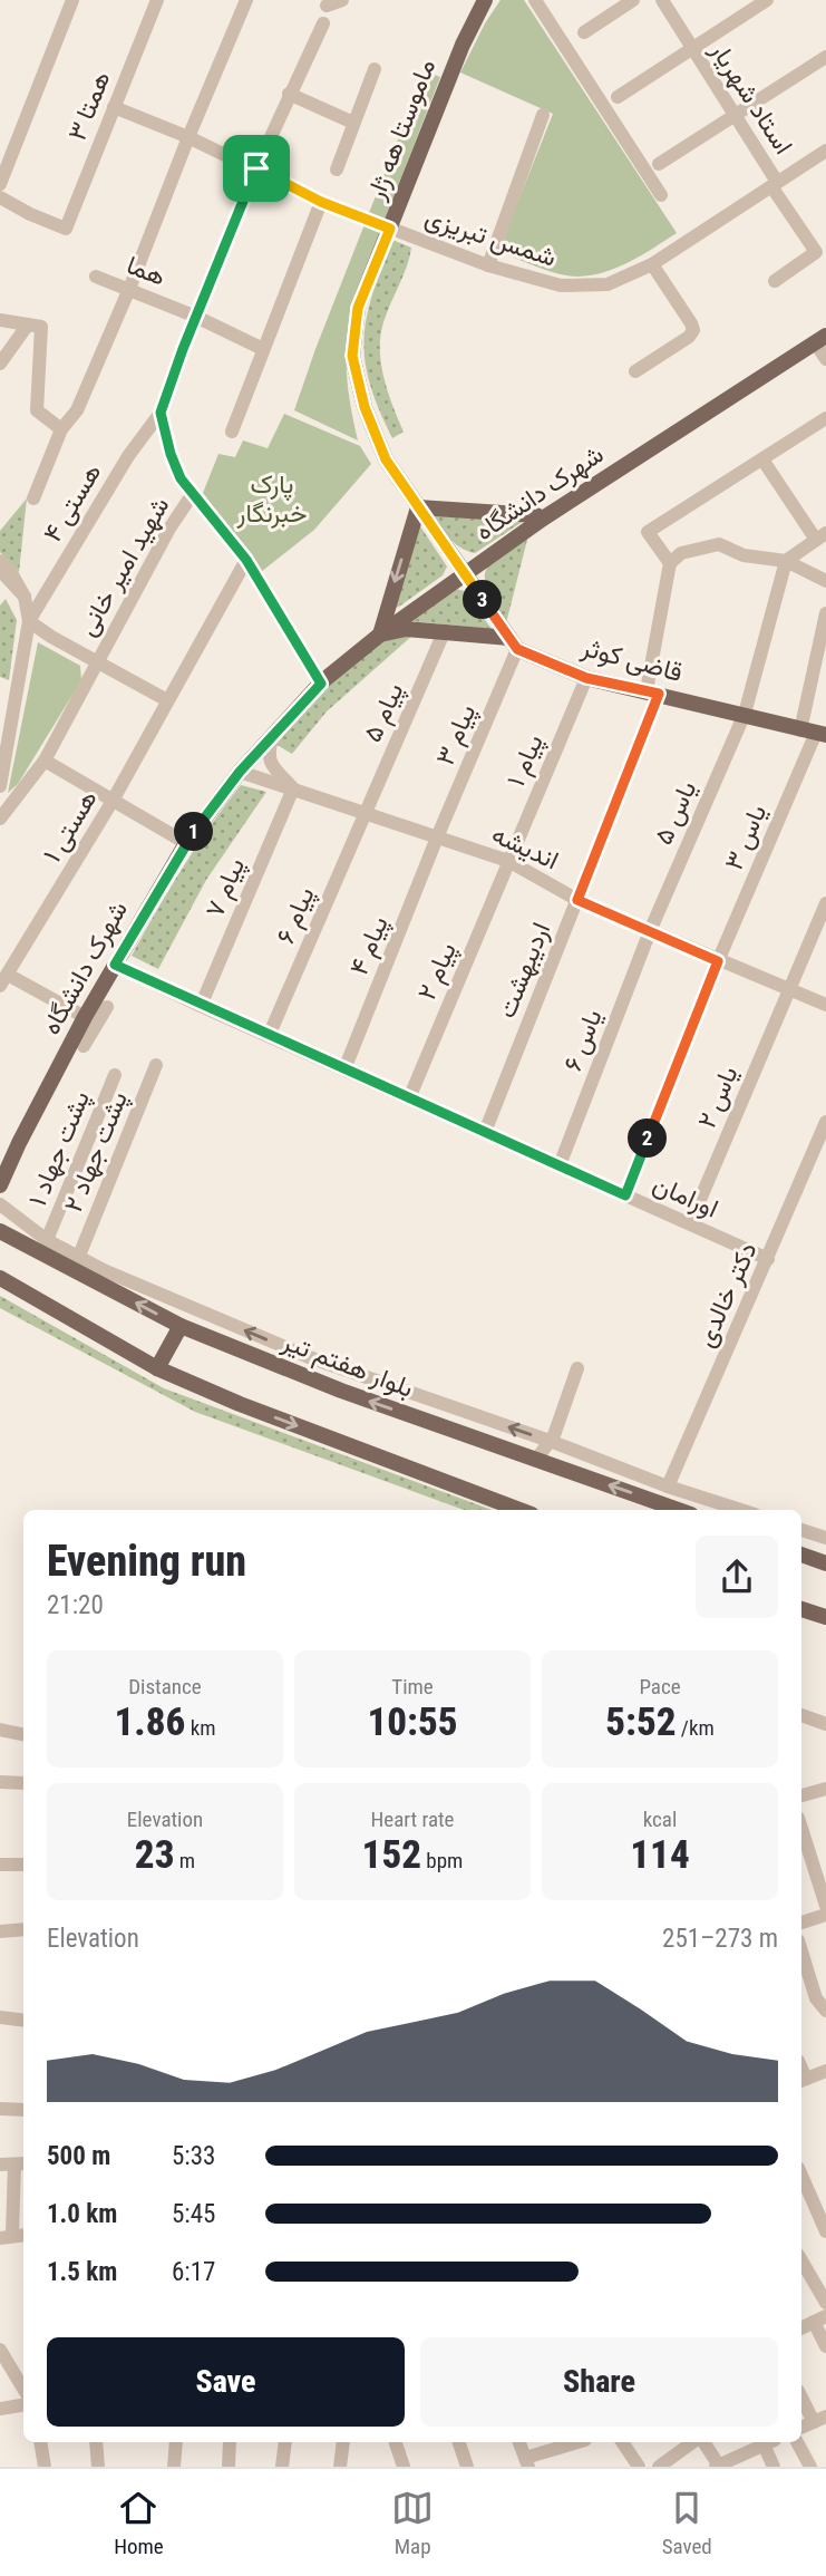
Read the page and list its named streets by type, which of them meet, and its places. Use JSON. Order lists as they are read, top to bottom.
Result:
{
  "streets": {
    "main road": [
      "ماموستا هه ژار",
      "شهرک دانشگاه",
      "قاضی کوثر",
      "بلوار هفتم تیر"
    ],
    "street": [
      "استاد شهریار",
      "همتا ۳",
      "شمس تبریزی",
      "هما",
      "هستی ۴",
      "شهید امیر خانی",
      "پیام ۵",
      "پیام ۳",
      "پیام ۱",
      "یاس ۵",
      "هستی ۱",
      "یاس ۳",
      "اندیشه",
      "پیام ۷",
      "پیام ۶",
      "پیام ۴",
      "اردیبهشت",
      "پیام ۲",
      "یاس ۶",
      "یاس ۲",
      "پشت جهاد ۱",
      "پشت جهاد ۲",
      "اورامان",
      "دکتر خالدی"
    ]
  },
  "crossings": [
    ["استاد شهریار", "شمس تبریزی"],
    ["همتا ۳", "شمس تبریزی"],
    ["ماموستا هه ژار", "شمس تبریزی"],
    ["ماموستا هه ژار", "شهرک دانشگاه"],
    ["شمس تبریزی", "هستی ۴"],
    ["هما", "هستی ۴"],
    ["شهرک دانشگاه", "قاضی کوثر"],
    ["شهرک دانشگاه", "اندیشه"],
    ["شهرک دانشگاه", "اورامان"],
    ["قاضی کوثر", "پیام ۵"],
    ["قاضی کوثر", "پیام ۳"],
    ["قاضی کوثر", "پیام ۱"],
    ["قاضی کوثر", "یاس ۵"],
    ["قاضی کوثر", "یاس ۳"],
    ["قاضی کوثر", "اردیبهشت"],
    ["پیام ۵", "اندیشه"],
    ["پیام ۵", "پیام ۶"],
    ["پیام ۳", "اندیشه"],
    ["پیام ۳", "پیام ۴"],
    ["پیام ۱", "اندیشه"],
    ["پیام ۱", "پیام ۲"],
    ["یاس ۵", "اندیشه"],
    ["یاس ۵", "یاس ۶"],
    ["یاس ۳", "اندیشه"],
    ["یاس ۳", "اورامان"],
    ["اندیشه", "پیام ۷"],
    ["اندیشه", "پیام ۶"],
    ["اندیشه", "پیام ۴"],
    ["اندیشه", "اردیبهشت"],
    ["اندیشه", "پیام ۲"],
    ["اندیشه", "یاس ۶"],
    ["اندیشه", "یاس ۲"],
    ["پیام ۷", "اورامان"],
    ["پیام ۶", "اورامان"],
    ["پیام ۴", "اورامان"],
    ["اردیبهشت", "اورامان"],
    ["پیام ۲", "اورامان"],
    ["یاس ۶", "اورامان"],
    ["یاس ۲", "اورامان"],
    ["اورامان", "دکتر خالدی"]
  ],
  "parks": ["پارک خبرنگار"],
  "page": {
    "pins": ["3", "1", "2"],
    "heading": ["Evening run", "21:20"],
    "stats": [
      ["Distance", "1.86 km"],
      ["Time", "10:55"],
      ["Pace", "5:52 /km"],
      ["Elevation", "23 m"],
      ["Heart rate", "152 bpm"],
      ["kcal", "114"]
    ],
    "chart": ["Elevation", "251–273 m"],
    "list": [
      {
        "name": "500 m",
        "note": "5:33"
      },
      {
        "name": "1.0 km",
        "note": "5:45"
      },
      {
        "name": "1.5 km",
        "note": "6:17"
      }
    ],
    "buttons": ["Save", "Share"],
    "tabs": ["Home", "Map", "Saved"]
  }
}
